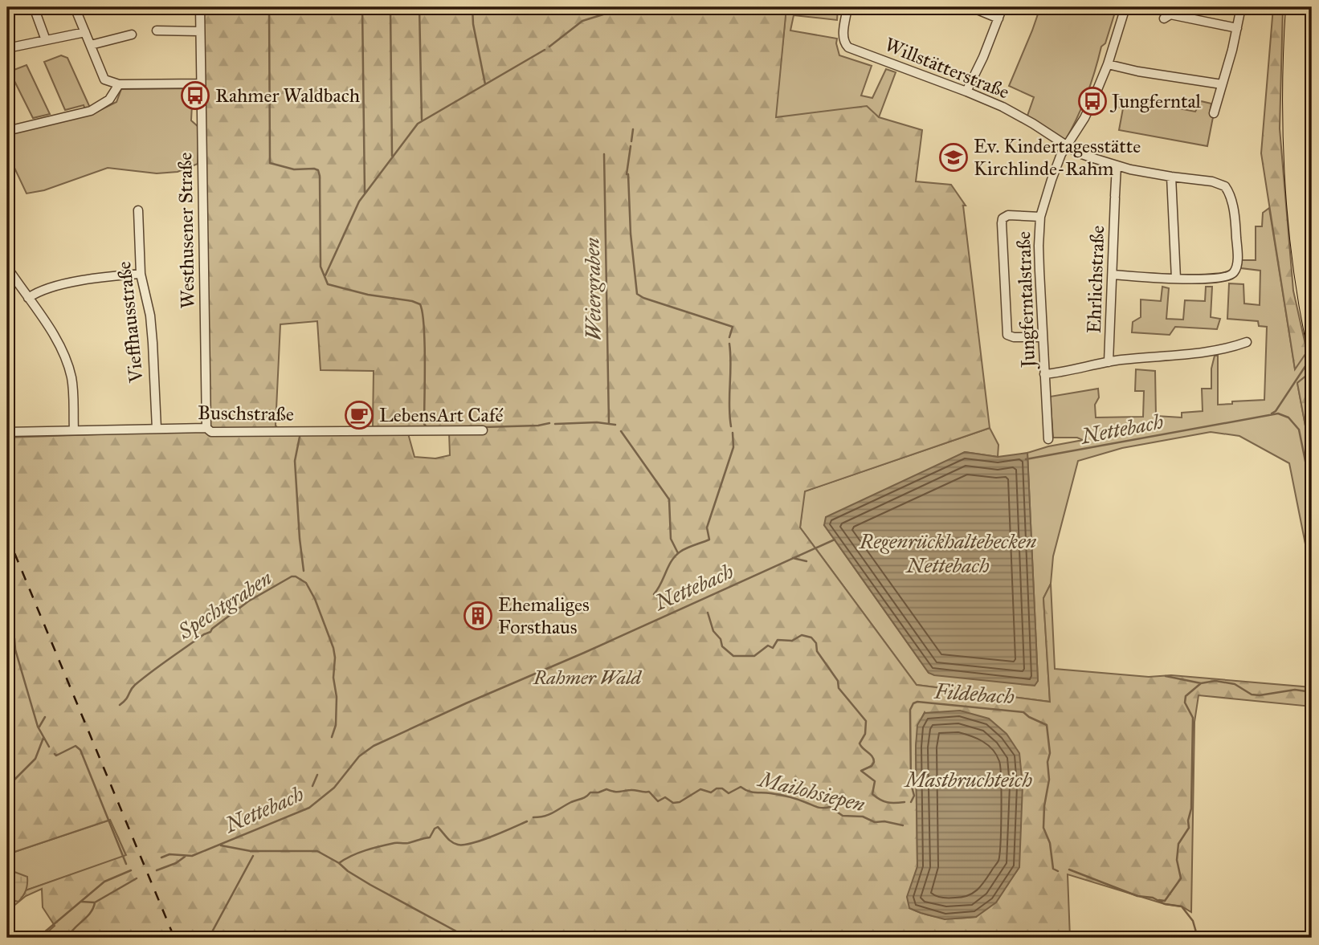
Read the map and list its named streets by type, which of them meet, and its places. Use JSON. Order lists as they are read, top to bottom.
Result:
{
  "streets": {
    "street": [
      "Willstätterstraße",
      "Westhusener Straße",
      "Ehrlichstraße",
      "Jungferntalstraße",
      "Vieffhausstraße",
      "Buschstraße"
    ]
  },
  "crossings": [
    ["Willstätterstraße", "Ehrlichstraße"],
    ["Willstätterstraße", "Jungferntalstraße"],
    ["Westhusener Straße", "Buschstraße"],
    ["Vieffhausstraße", "Buschstraße"]
  ],
  "water": [
    "Weiergraben",
    "Nettebach",
    "Regenrückhaltebecken Nettebach",
    "Spechtgraben",
    "Fildebach",
    "Mastbruchteich",
    "Mailohsiepen"
  ],
  "parks": ["Rahmer Wald"],
  "places": {
    "bus stop": ["Rahmer Waldbach", "Jungferntal"],
    "school or university": ["Ev. Kindertagesstätte Kirchlinde-Rahm"],
    "cafe": ["LebensArt Café"],
    "building": ["Ehemaliges Forsthaus"]
  }
}
